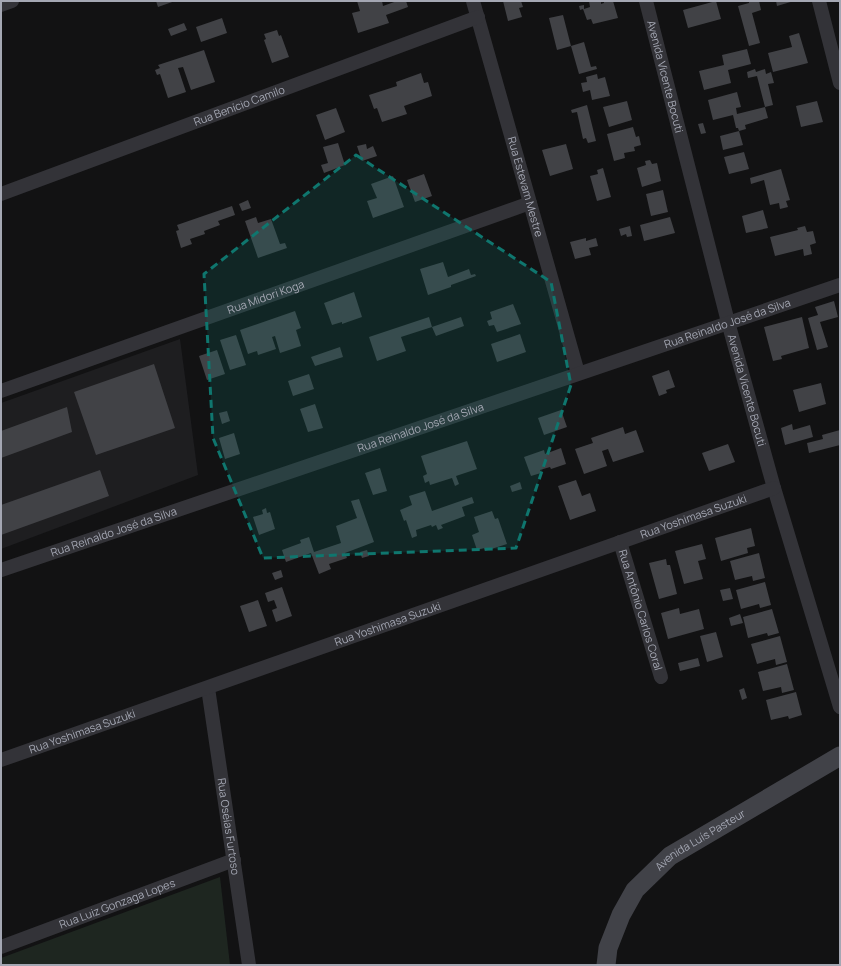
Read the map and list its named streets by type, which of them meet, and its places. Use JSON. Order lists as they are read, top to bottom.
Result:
{
  "streets": {
    "street": [
      "Avenida Vicente Bocuti",
      "Rua Benício Camilo",
      "Rua Estevam Mestre",
      "Rua Midori Koga",
      "Rua Reinaldo José da Silva",
      "Rua Yoshimasa Suzuki",
      "Rua Antônio Carlos Coral",
      "Rua Oséias Furtoso",
      "Avenida Luís Pasteur",
      "Rua Luiz Gonzaga Lopes"
    ]
  },
  "crossings": [
    ["Avenida Vicente Bocuti", "Rua Reinaldo José da Silva"],
    ["Avenida Vicente Bocuti", "Rua Yoshimasa Suzuki"],
    ["Rua Benício Camilo", "Rua Estevam Mestre"],
    ["Rua Estevam Mestre", "Rua Midori Koga"],
    ["Rua Estevam Mestre", "Rua Reinaldo José da Silva"],
    ["Rua Yoshimasa Suzuki", "Rua Antônio Carlos Coral"],
    ["Rua Yoshimasa Suzuki", "Rua Oséias Furtoso"],
    ["Rua Oséias Furtoso", "Rua Luiz Gonzaga Lopes"]
  ]
}
